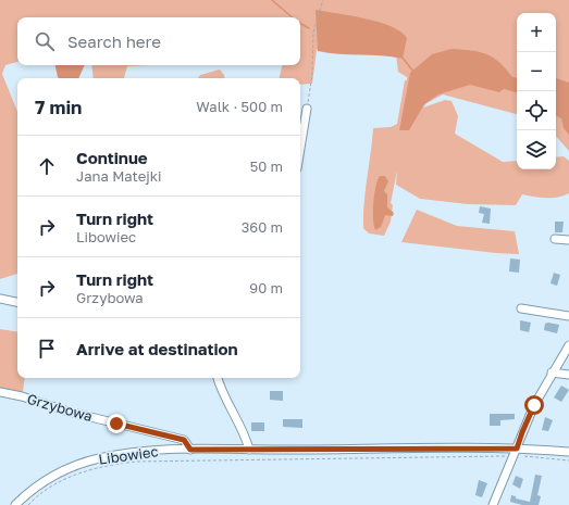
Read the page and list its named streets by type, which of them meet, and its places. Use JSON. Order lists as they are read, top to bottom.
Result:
{
  "streets": {
    "street": ["Grzybowa", "Libowiec"]
  },
  "crossings": [
    ["Grzybowa", "Libowiec"]
  ],
  "page": {
    "map_buttons": ["+", "−"],
    "search": "Search here",
    "heading": ["7 min", "Walk · 500 m"],
    "list": [
      ["Continue", "Jana Matejki", "50 m"],
      ["Turn right", "Libowiec", "360 m"],
      ["Turn right", "Grzybowa", "90 m"],
      "Arrive at destination"
    ]
  }
}
